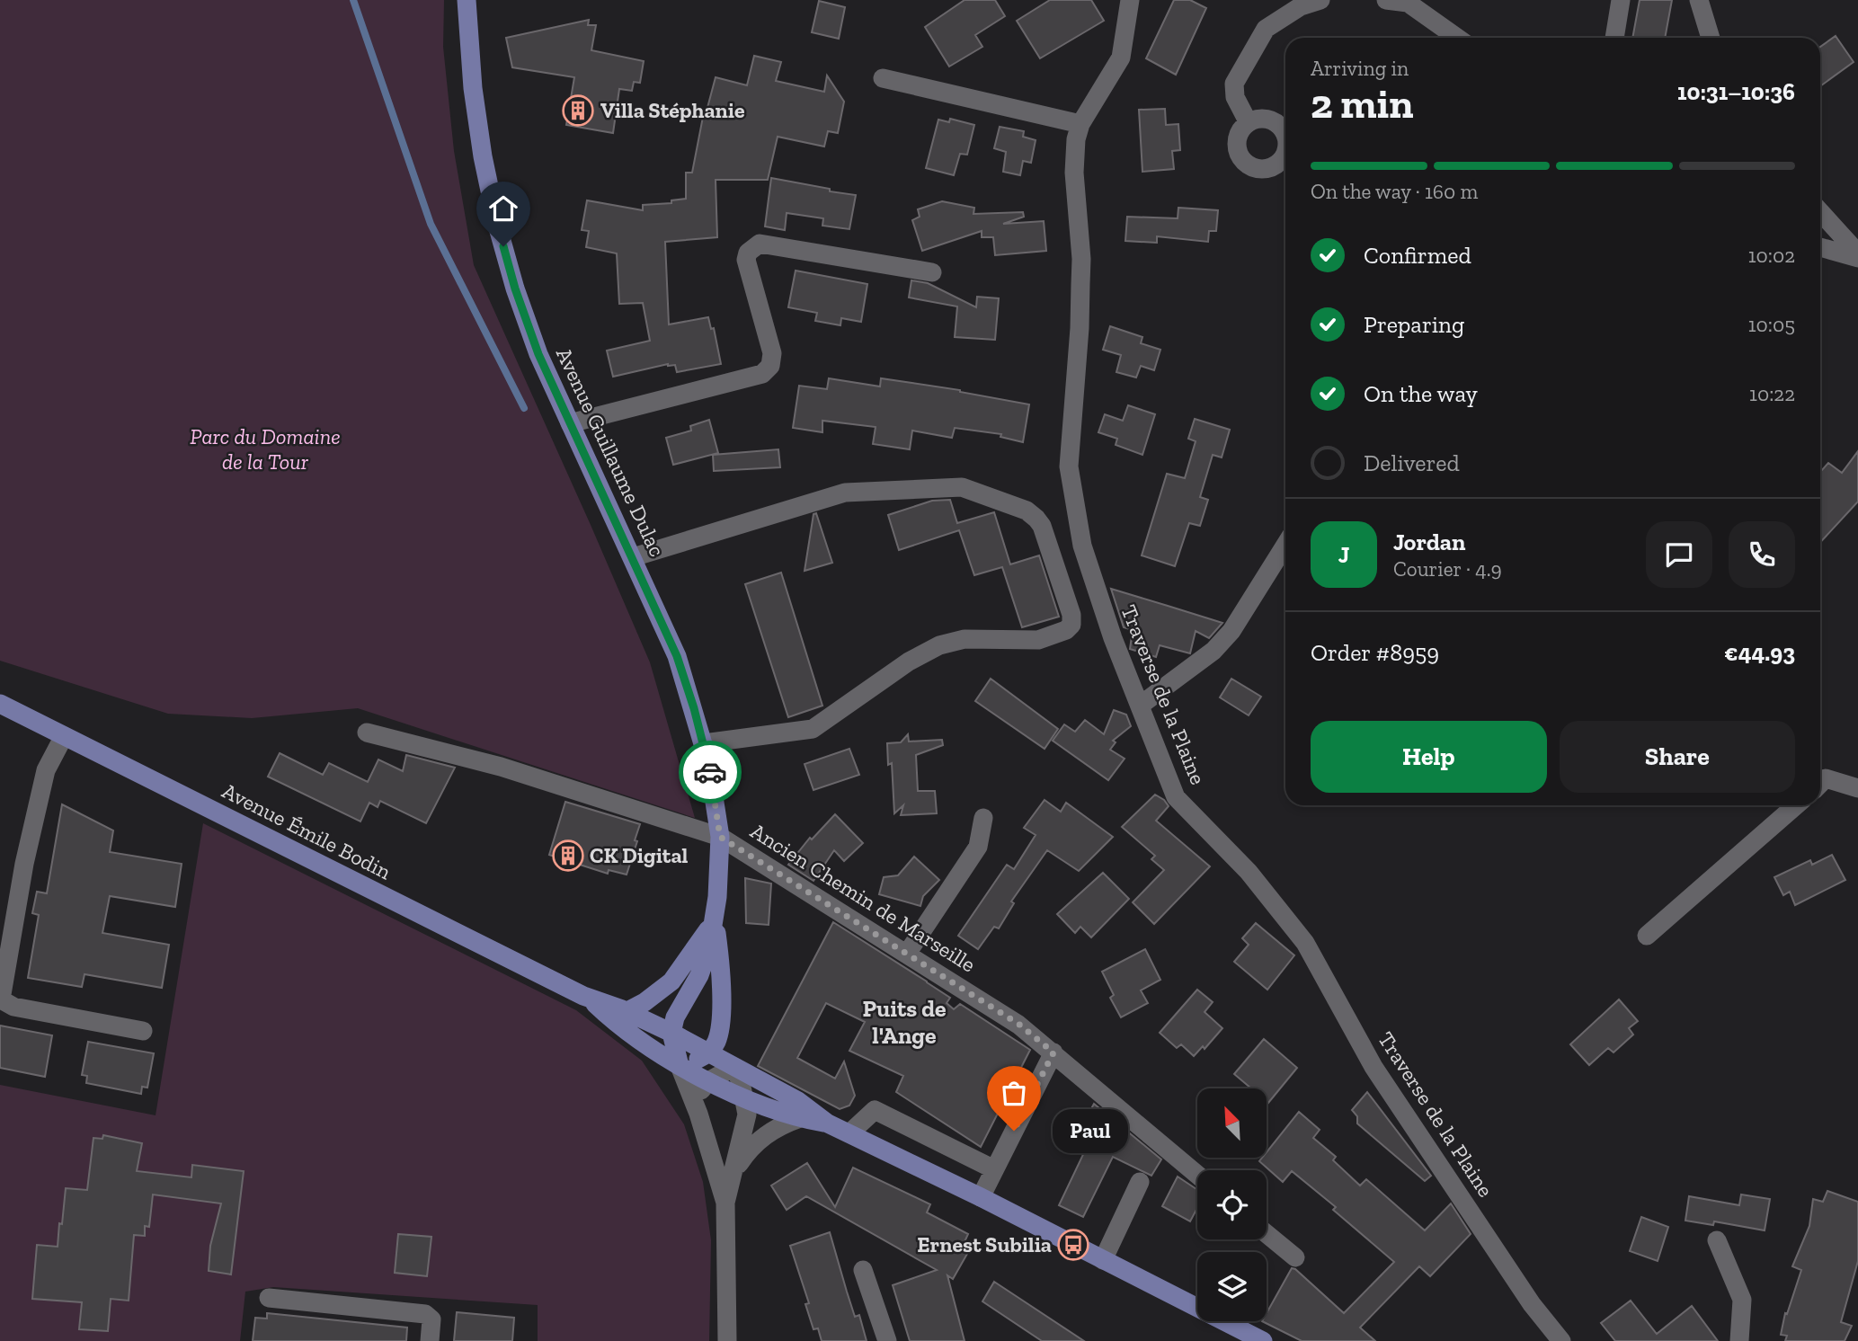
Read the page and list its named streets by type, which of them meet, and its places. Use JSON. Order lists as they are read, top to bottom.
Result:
{
  "streets": {
    "main road": ["Avenue Guillaume Dulac", "Avenue Émile Bodin"],
    "street": ["Traverse de la Plaine", "Ancien Chemin de Marseille"]
  },
  "crossings": [
    ["Avenue Guillaume Dulac", "Avenue Émile Bodin"],
    ["Avenue Guillaume Dulac", "Ancien Chemin de Marseille"]
  ],
  "districts": ["Puits de l'Ange"],
  "parks": ["Parc du Domaine de la Tour"],
  "places": {
    "building": ["Villa Stéphanie", "CK Digital"],
    "other": ["Paul"],
    "bus stop": ["Ernest Subilia"]
  },
  "north": "top left",
  "page": {
    "heading": ["2 min", "Arriving in", "10:31–10:36"],
    "panel": [
      "Jordan",
      "Courier · 4.9",
      "Order #8959",
      "€44.93"
    ],
    "bar": "On the way · 160 m",
    "list": [
      ["Confirmed", "10:02"],
      ["Preparing", "10:05"],
      ["On the way", "10:22"],
      "Delivered"
    ],
    "round": "J",
    "buttons": ["Help", "Share"],
    "bubble": "Paul"
  }
}
